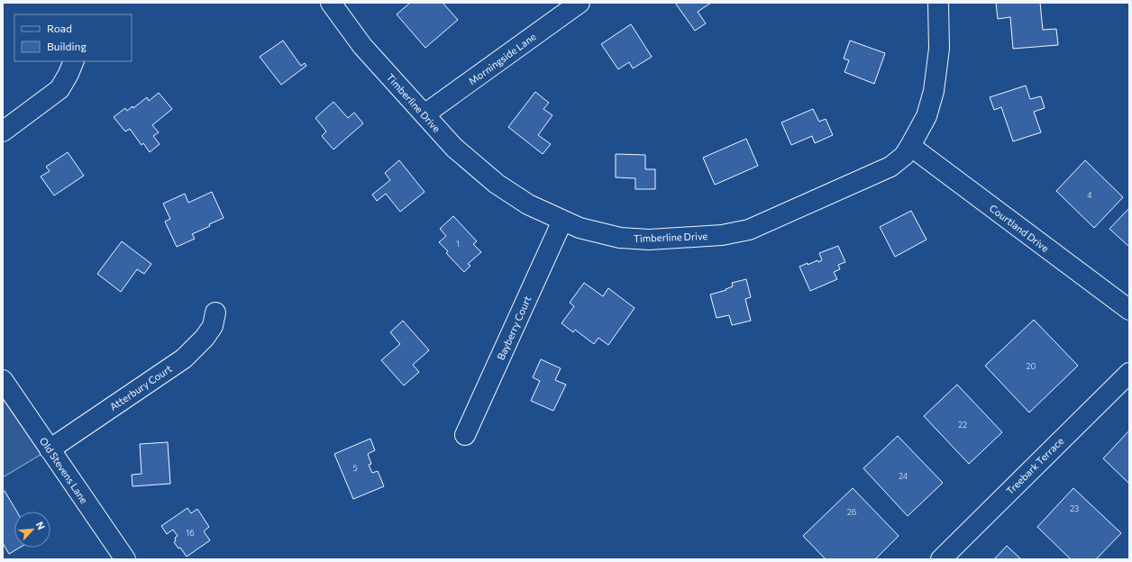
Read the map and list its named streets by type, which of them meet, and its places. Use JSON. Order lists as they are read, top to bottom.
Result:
{
  "streets": {
    "street": [
      "Morningside Lane",
      "Timberline Drive",
      "Courtland Drive",
      "Bayberry Court",
      "Atterbury Court",
      "Treebark Terrace",
      "Old Stevens Lane"
    ]
  },
  "crossings": [
    ["Morningside Lane", "Timberline Drive"],
    ["Timberline Drive", "Courtland Drive"],
    ["Timberline Drive", "Bayberry Court"],
    ["Atterbury Court", "Old Stevens Lane"]
  ],
  "house_numbers": [
    "4",
    "1",
    "20",
    "22",
    "5",
    "24",
    "23",
    "26",
    "16"
  ],
  "legend": ["Road", "Building"],
  "north": "top right"
}
